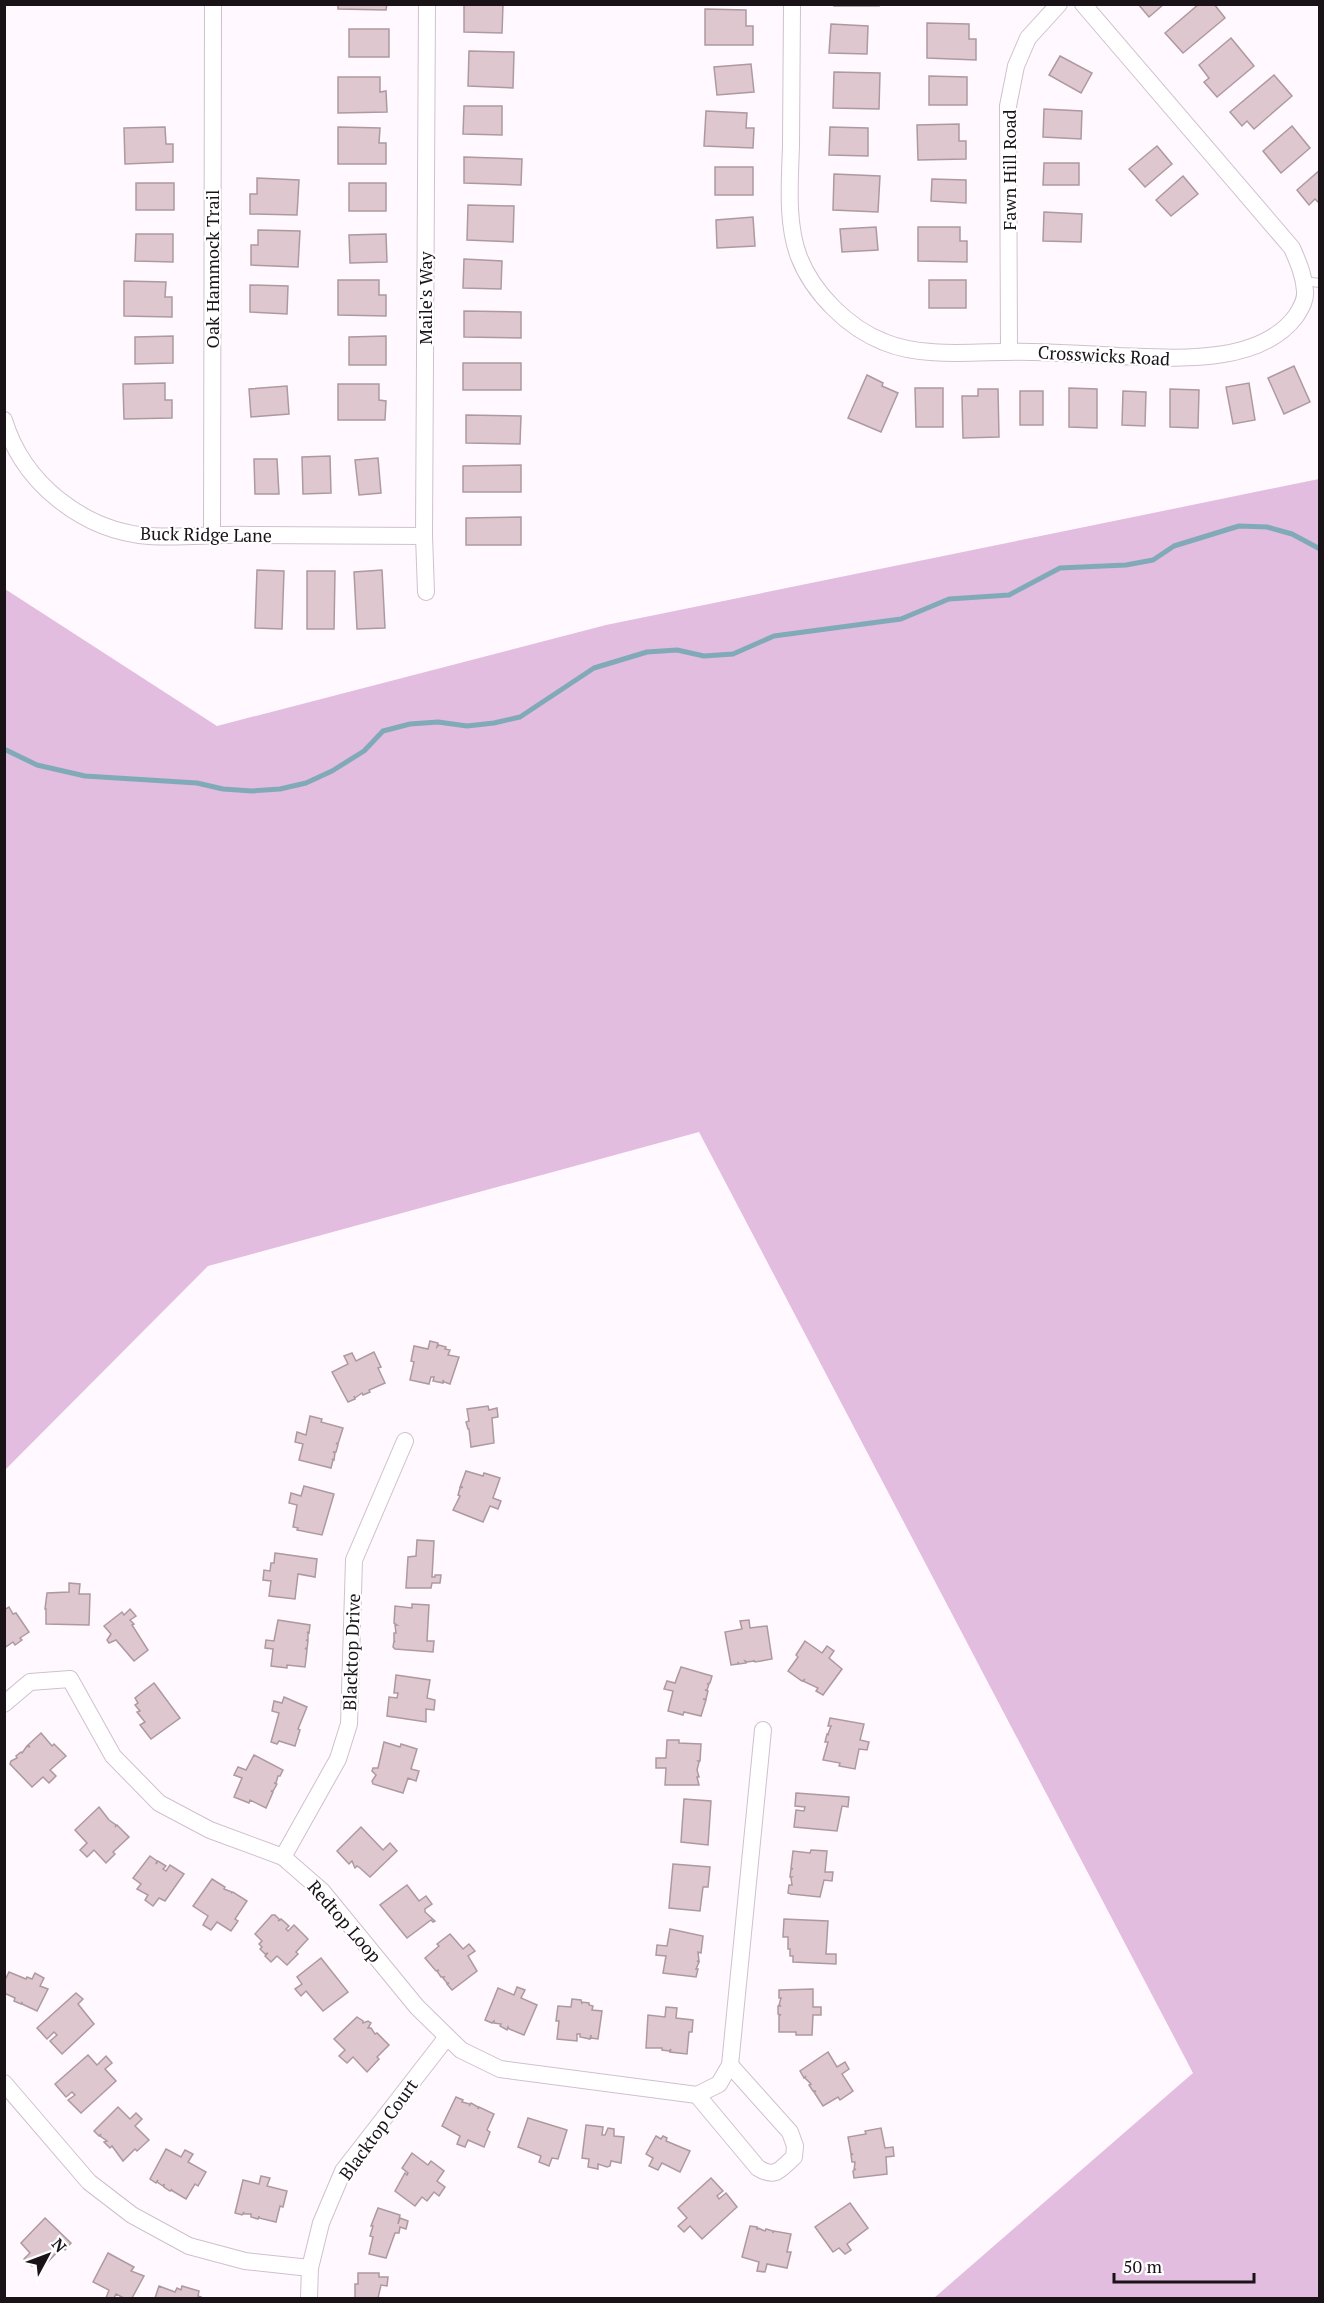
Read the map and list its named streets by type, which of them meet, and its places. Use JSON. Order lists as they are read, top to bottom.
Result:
{
  "streets": {
    "street": [
      "Fawn Hill Road",
      "Oak Hammock Trail",
      "Maile's Way",
      "Crosswicks Road",
      "Buck Ridge Lane",
      "Blacktop Drive",
      "Redtop Loop",
      "Blacktop Court"
    ]
  },
  "crossings": [
    ["Fawn Hill Road", "Crosswicks Road"],
    ["Oak Hammock Trail", "Buck Ridge Lane"],
    ["Maile's Way", "Buck Ridge Lane"],
    ["Blacktop Drive", "Redtop Loop"],
    ["Redtop Loop", "Blacktop Court"]
  ],
  "scale_bar": "50 m",
  "north": "top right"
}
